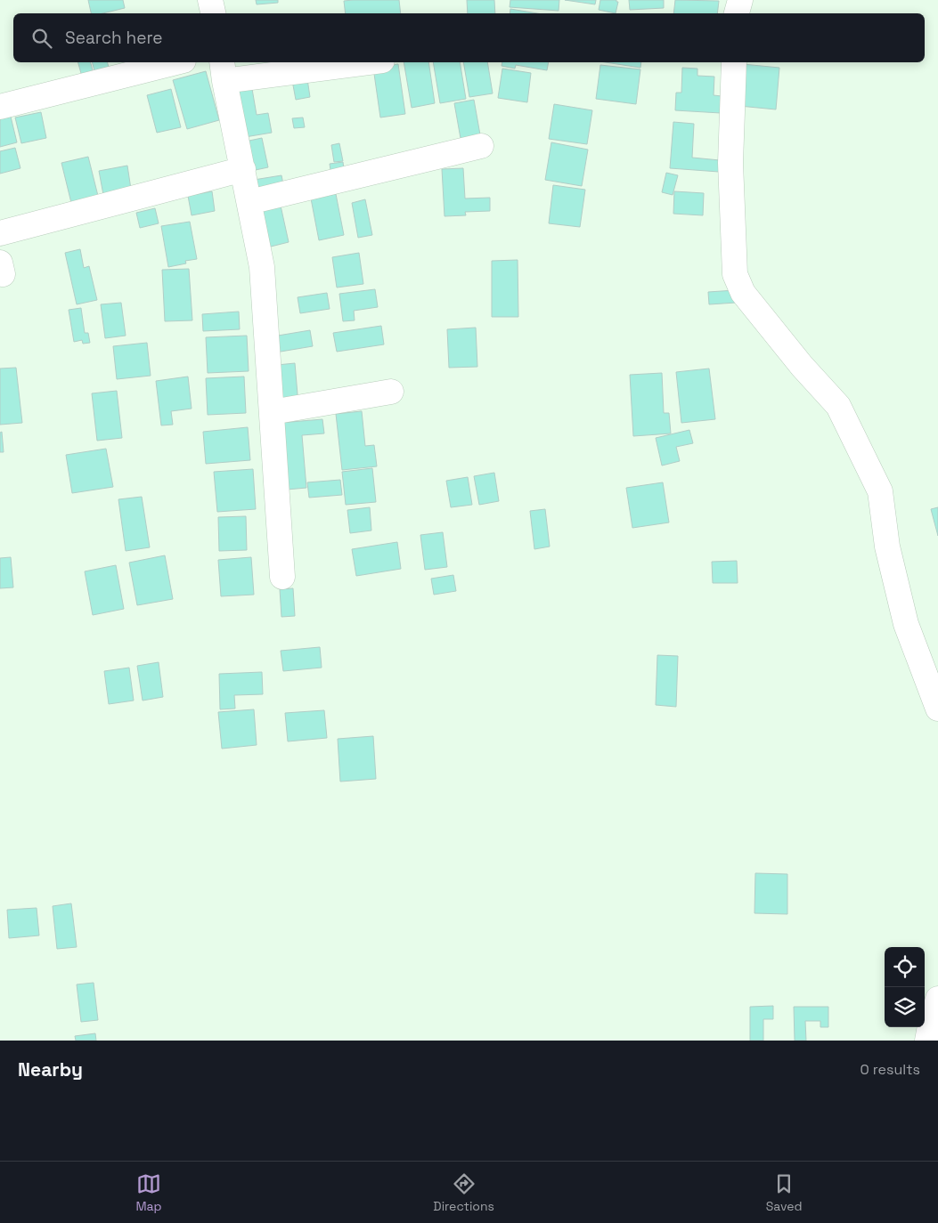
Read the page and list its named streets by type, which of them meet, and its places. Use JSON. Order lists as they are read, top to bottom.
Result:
{
  "page": {
    "search": "Search here",
    "heading": ["Nearby", "0 results"],
    "nav": ["Map", "Directions", "Saved"]
  }
}
